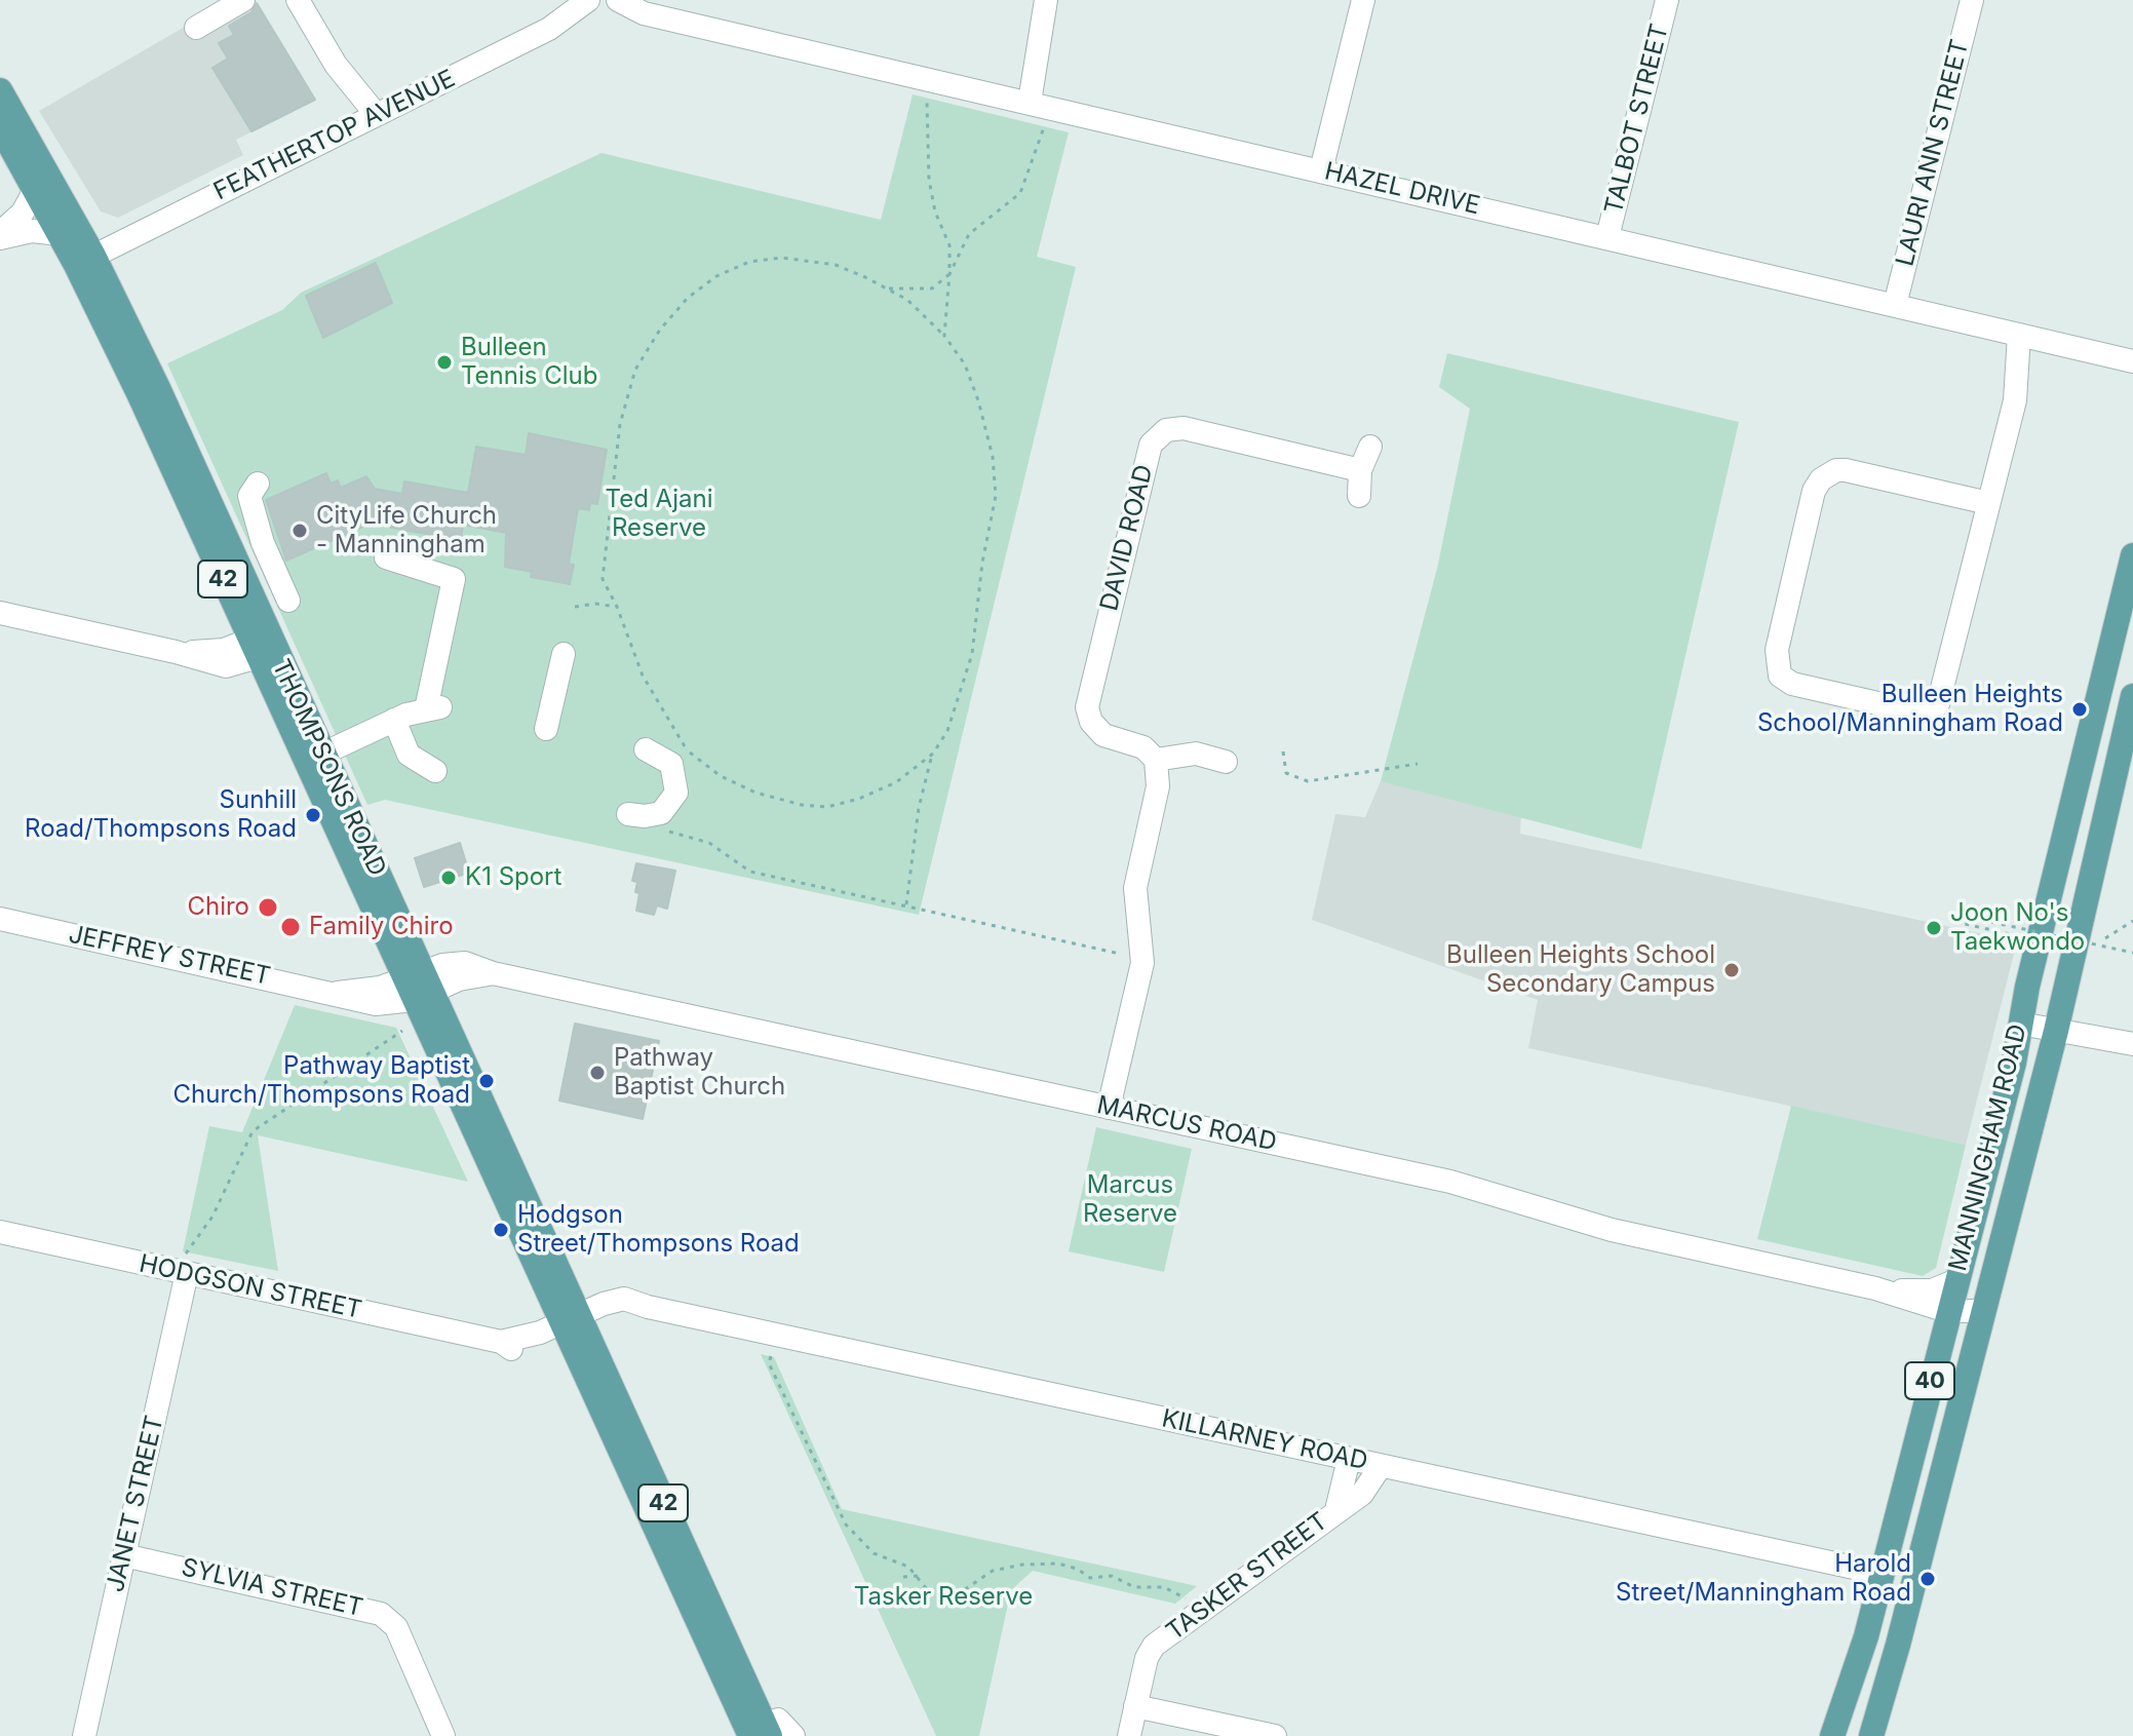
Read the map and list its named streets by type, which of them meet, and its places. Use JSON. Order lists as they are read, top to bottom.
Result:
{
  "streets": {
    "main road": [
      "42",
      "THOMPSONS ROAD",
      "MANNINGHAM ROAD",
      "40"
    ],
    "street": [
      "TALBOT STREET",
      "FEATHERTOP AVENUE",
      "LAURI ANN STREET",
      "HAZEL DRIVE",
      "DAVID ROAD",
      "JEFFREY STREET",
      "MARCUS ROAD",
      "HODGSON STREET",
      "KILLARNEY ROAD",
      "JANET STREET",
      "TASKER STREET",
      "SYLVIA STREET"
    ]
  },
  "crossings": [
    ["TALBOT STREET", "HAZEL DRIVE"],
    ["FEATHERTOP AVENUE", "THOMPSONS ROAD"],
    ["LAURI ANN STREET", "HAZEL DRIVE"],
    ["THOMPSONS ROAD", "JEFFREY STREET"],
    ["THOMPSONS ROAD", "MARCUS ROAD"],
    ["THOMPSONS ROAD", "HODGSON STREET"],
    ["THOMPSONS ROAD", "KILLARNEY ROAD"],
    ["JEFFREY STREET", "MARCUS ROAD"],
    ["MARCUS ROAD", "MANNINGHAM ROAD"],
    ["MANNINGHAM ROAD", "KILLARNEY ROAD"],
    ["HODGSON STREET", "KILLARNEY ROAD"],
    ["HODGSON STREET", "JANET STREET"],
    ["KILLARNEY ROAD", "TASKER STREET"],
    ["JANET STREET", "SYLVIA STREET"]
  ],
  "parks": ["Ted Ajani Reserve", "Marcus Reserve", "Tasker Reserve"],
  "places": [
    "Bulleen Tennis Club",
    "CityLife Church - Manningham",
    "Bulleen Heights School/Manningham Road",
    "Sunhill Road/Thompsons Road",
    "K1 Sport",
    "Chiro",
    "Family Chiro",
    "Joon No's Taekwondo",
    "Bulleen Heights School Secondary Campus",
    "Pathway Baptist Church",
    "Pathway Baptist Church/Thompsons Road",
    "Hodgson Street/Thompsons Road",
    "Harold Street/Manningham Road"
  ]
}
